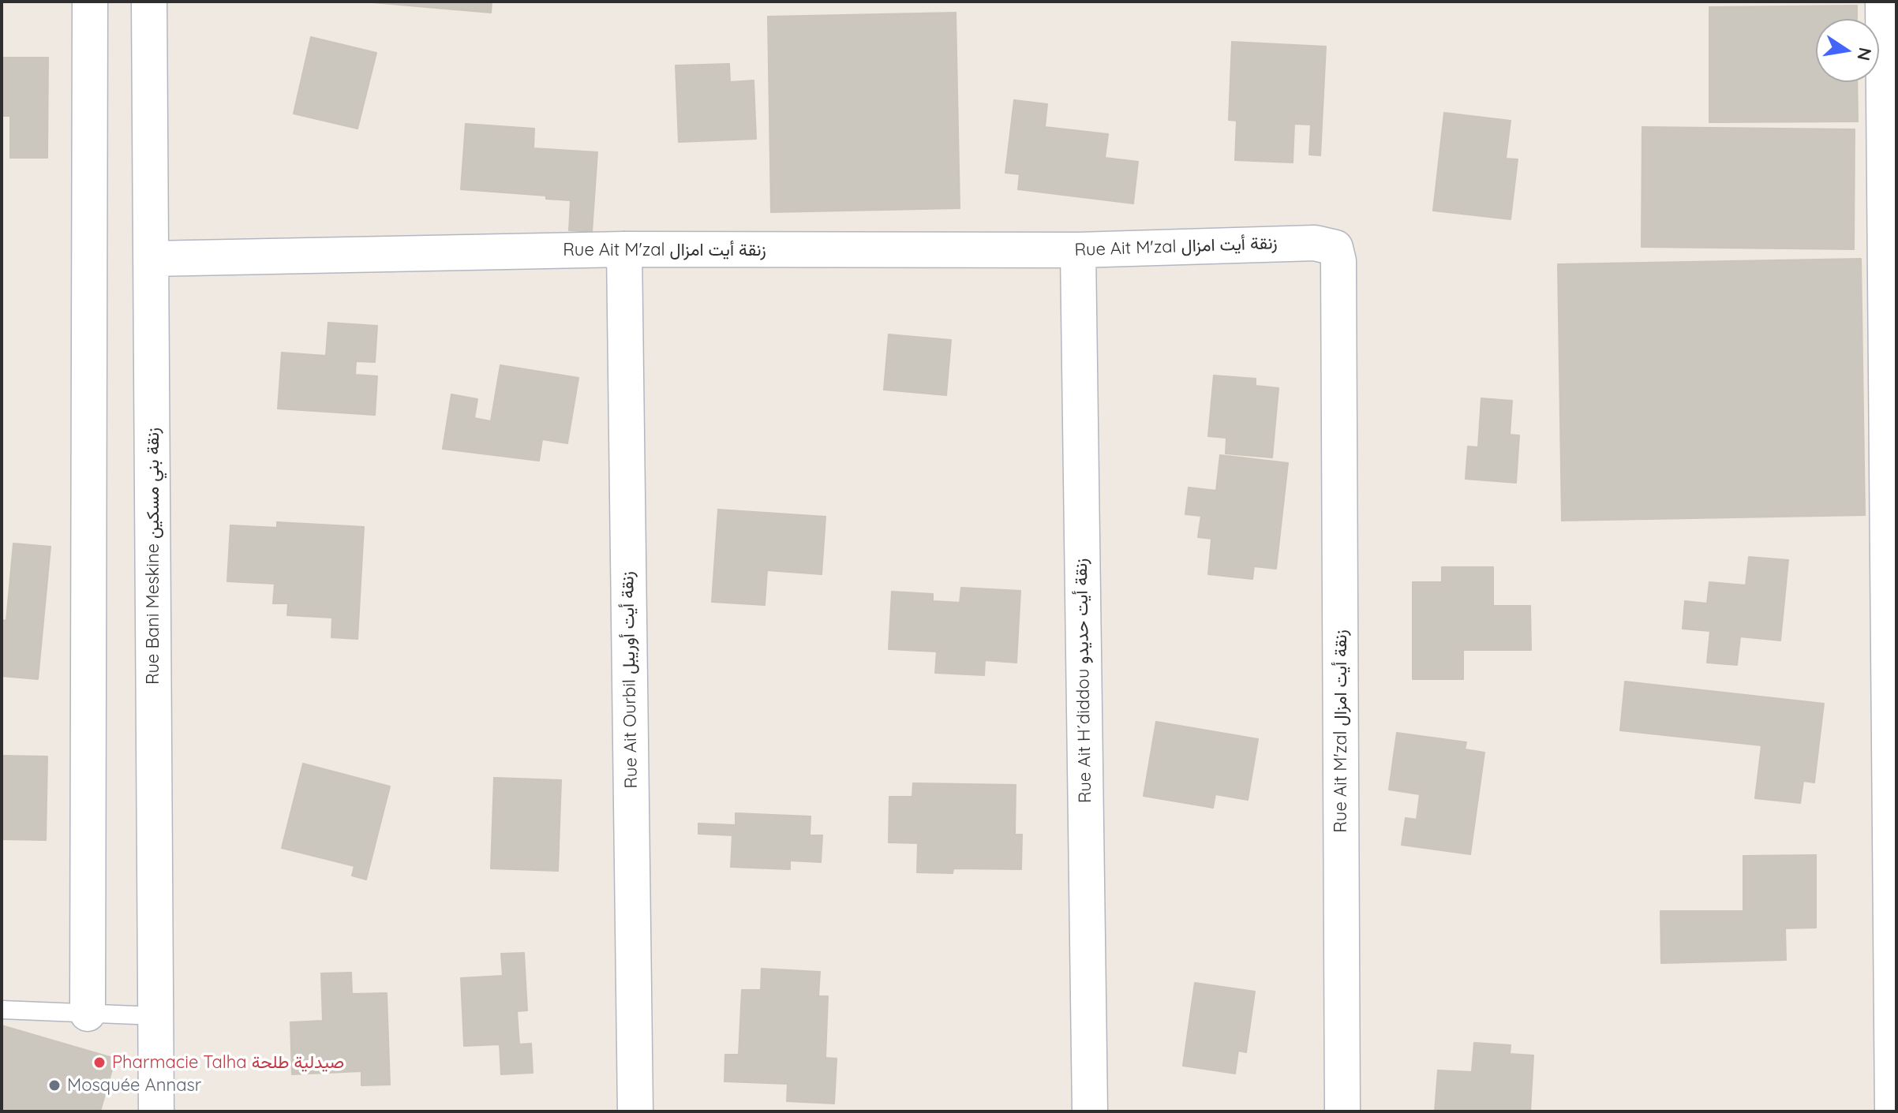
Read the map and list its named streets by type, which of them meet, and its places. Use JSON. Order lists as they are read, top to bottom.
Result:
{
  "streets": {
    "street": [
      "Rue Ait M'zal زنقة أيت امزال",
      "Rue Bani Meskine زنقة بني مسكين",
      "Rue Ait Ourbil زنقة أيت أوريبل",
      "Rue Ait H´diddou زنقة أيت حديدو"
    ]
  },
  "crossings": [
    ["Rue Ait M'zal زنقة أيت امزال", "Rue Bani Meskine زنقة بني مسكين"],
    ["Rue Ait M'zal زنقة أيت امزال", "Rue Ait Ourbil زنقة أيت أوريبل"],
    ["Rue Ait M'zal زنقة أيت امزال", "Rue Ait H´diddou زنقة أيت حديدو"]
  ],
  "places": ["Pharmacie Talha صيدلية طلحة", "Mosquée Annasr"],
  "north": "right"
}
